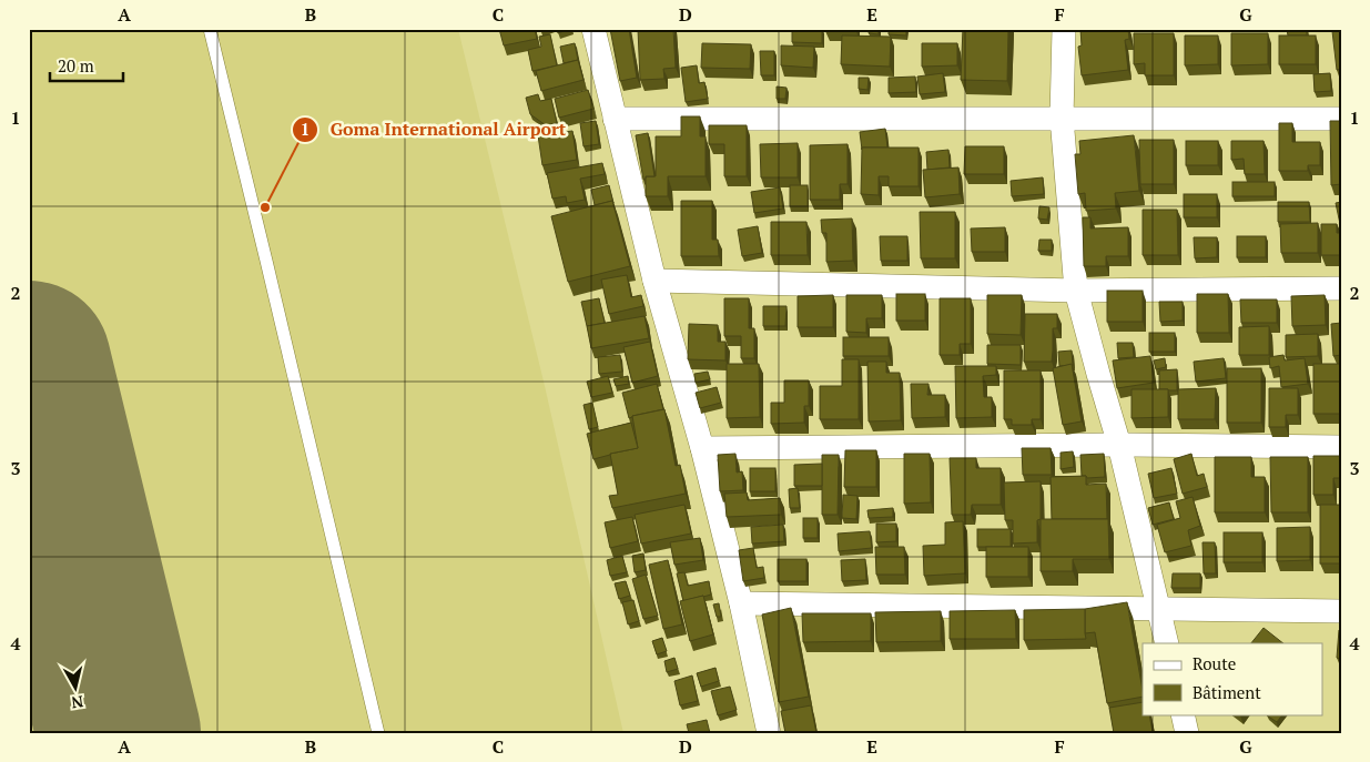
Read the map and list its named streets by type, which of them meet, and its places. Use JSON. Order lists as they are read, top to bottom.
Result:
{
  "places": ["Goma International Airport"],
  "legend": ["Route", "Bâtiment"],
  "scale_bar": "20 m",
  "north": "bottom",
  "grid": {
    "columns": [
      "A",
      "B",
      "C",
      "D",
      "E",
      "F",
      "G"
    ],
    "rows": [
      "1",
      "2",
      "3",
      "4"
    ]
  }
}
